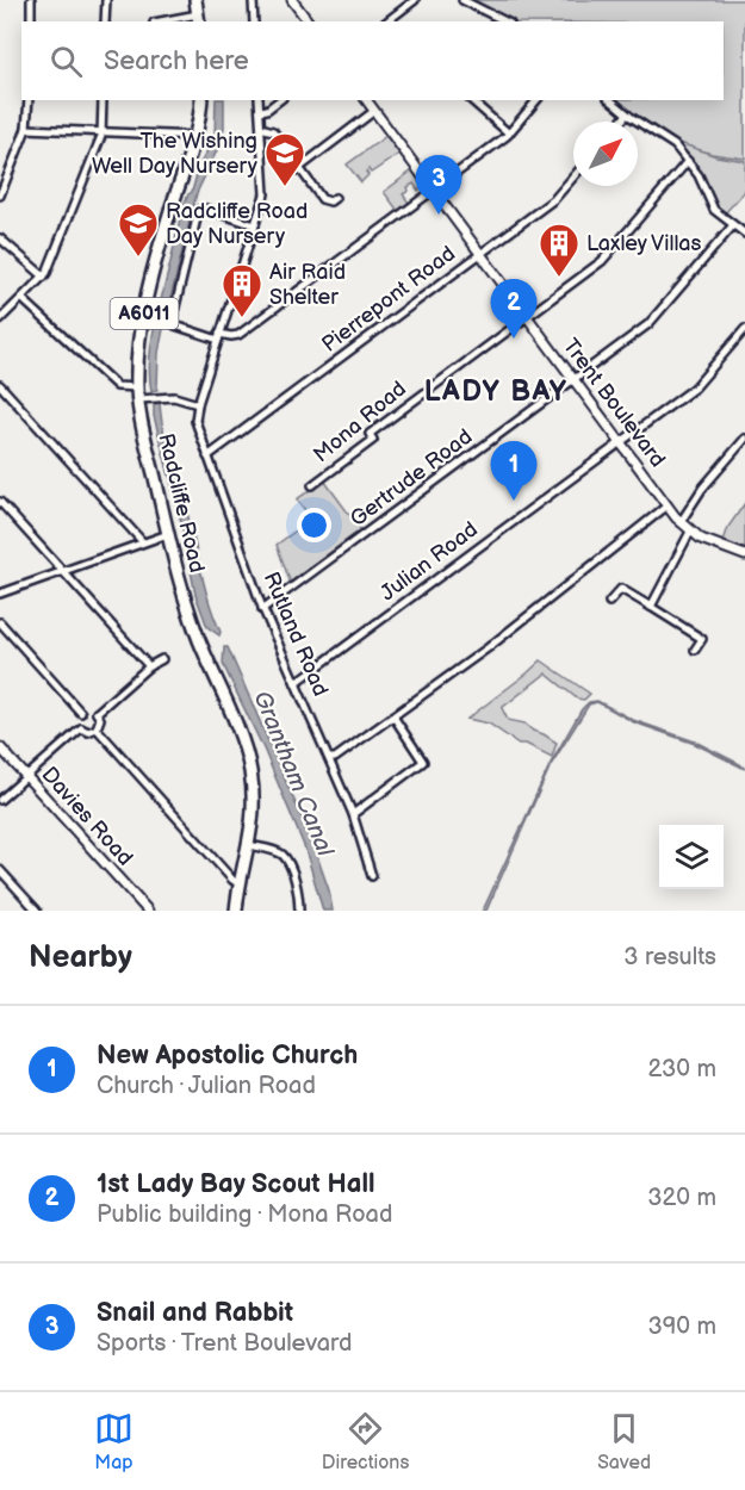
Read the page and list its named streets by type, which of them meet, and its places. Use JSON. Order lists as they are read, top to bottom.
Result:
{
  "streets": {
    "highway": ["A6011", "Radcliffe Road"],
    "street": [
      "Pierrepont Road",
      "Trent Boulevard",
      "Mona Road",
      "Gertrude Road",
      "Julian Road",
      "Rutland Road",
      "Davies Road"
    ]
  },
  "crossings": [
    ["Pierrepont Road", "Trent Boulevard"],
    ["Pierrepont Road", "Rutland Road"],
    ["Trent Boulevard", "Mona Road"],
    ["Trent Boulevard", "Gertrude Road"],
    ["Trent Boulevard", "Julian Road"],
    ["Gertrude Road", "Rutland Road"],
    ["Julian Road", "Rutland Road"]
  ],
  "districts": ["LADY BAY"],
  "water": ["Grantham Canal"],
  "places": {
    "school or university": ["The Wishing Well Day Nursery", "Radcliffe Road Day Nursery"],
    "building": ["Laxley Villas", "Air Raid Shelter"]
  },
  "north": "top right",
  "page": {
    "search": "Search here",
    "pins": ["3", "2", "1"],
    "heading": ["Nearby", "3 results"],
    "list": [
      {
        "mark": "1",
        "name": "New Apostolic Church",
        "note": "Church · Julian Road",
        "value": "230 m"
      },
      {
        "mark": "2",
        "name": "1st Lady Bay Scout Hall",
        "note": "Public building · Mona Road",
        "value": "320 m"
      },
      {
        "mark": "3",
        "name": "Snail and Rabbit",
        "note": "Sports · Trent Boulevard",
        "value": "390 m"
      }
    ],
    "nav": ["Map", "Directions", "Saved"]
  }
}
